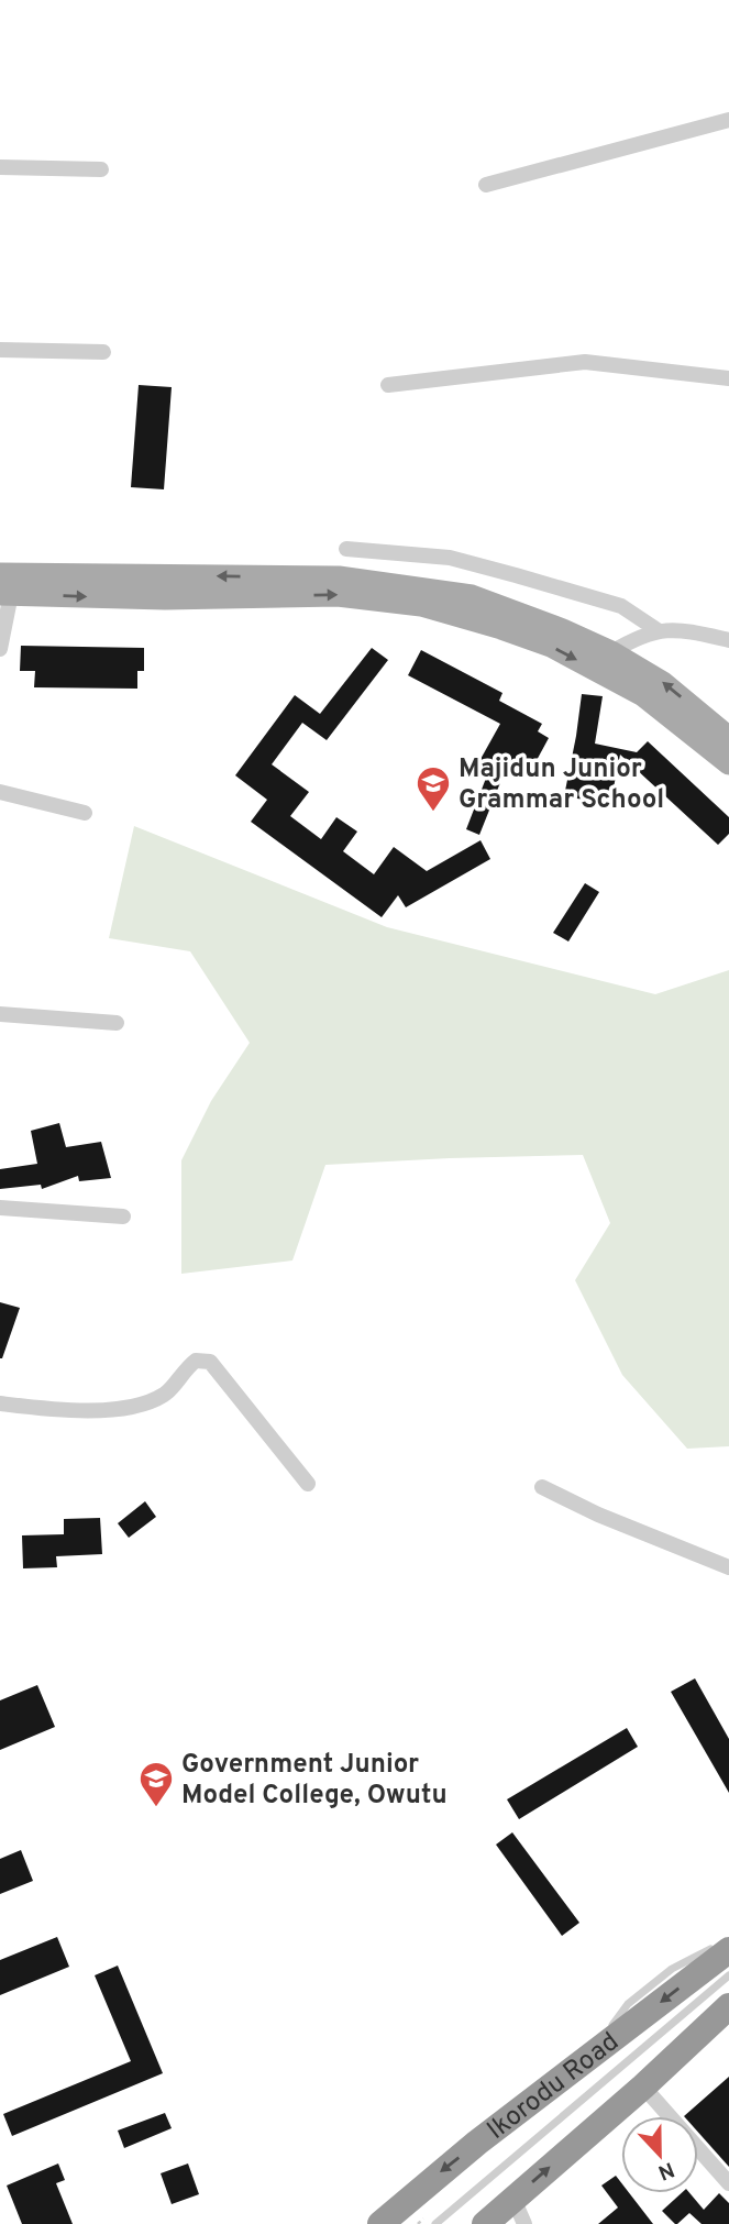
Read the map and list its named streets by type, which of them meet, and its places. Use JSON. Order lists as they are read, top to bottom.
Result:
{
  "streets": {
    "highway": ["Ikorodu Road"]
  },
  "places": {
    "school or university": ["Majidun Junior Grammar School", "Government Junior Model College, Owutu"]
  },
  "north": "bottom"
}
